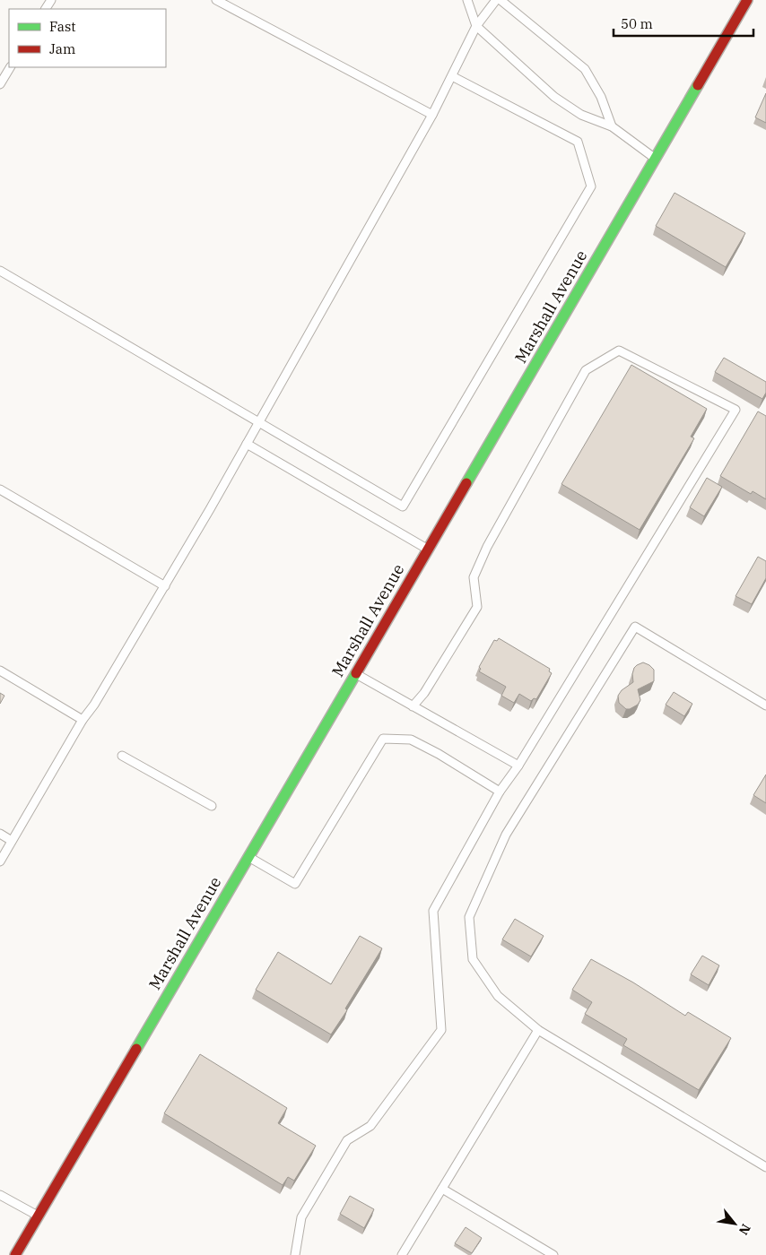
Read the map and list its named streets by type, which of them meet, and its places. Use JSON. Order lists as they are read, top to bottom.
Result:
{
  "streets": {
    "street": ["Marshall Avenue"]
  },
  "legend": ["Fast", "Jam"],
  "scale_bar": "50 m",
  "north": "bottom right"
}
